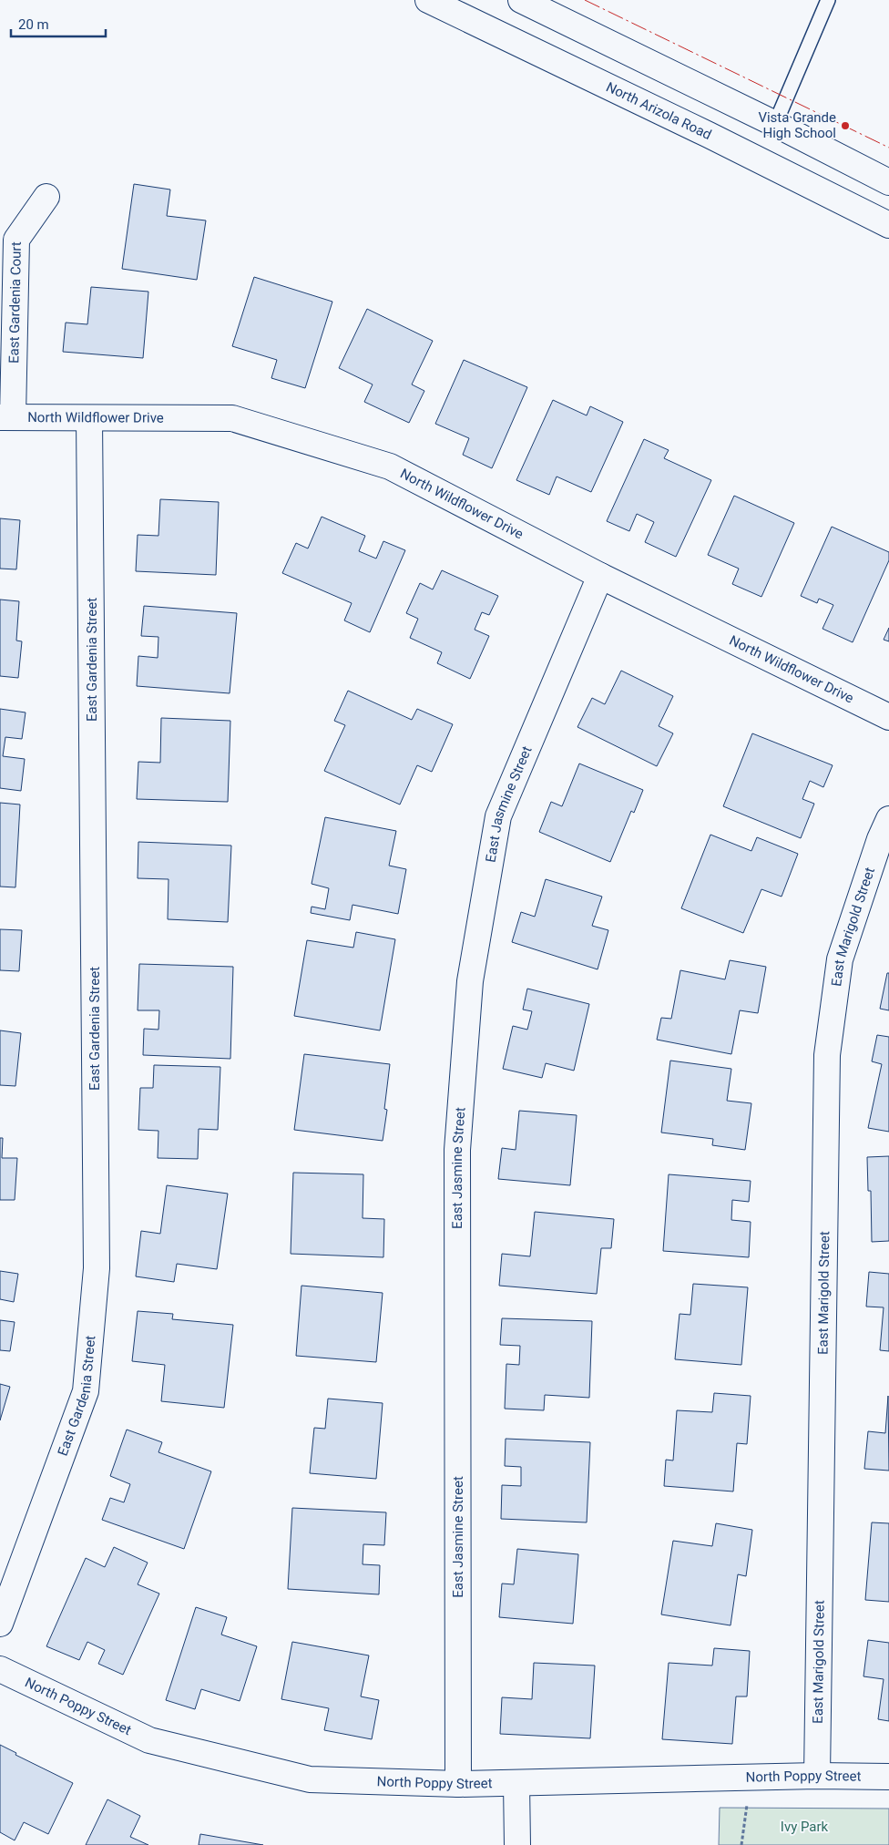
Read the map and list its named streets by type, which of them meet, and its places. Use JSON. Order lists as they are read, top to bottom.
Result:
{
  "streets": {
    "street": [
      "North Arizola Road",
      "East Gardenia Court",
      "North Wildflower Drive",
      "East Gardenia Street",
      "East Jasmine Street",
      "East Marigold Street",
      "North Poppy Street"
    ]
  },
  "crossings": [
    ["East Gardenia Court", "North Wildflower Drive"],
    ["North Wildflower Drive", "East Gardenia Street"],
    ["North Wildflower Drive", "East Jasmine Street"],
    ["East Jasmine Street", "North Poppy Street"],
    ["East Marigold Street", "North Poppy Street"]
  ],
  "parks": ["Ivy Park"],
  "places": ["Vista Grande High School"],
  "scale_bar": "20 m"
}
